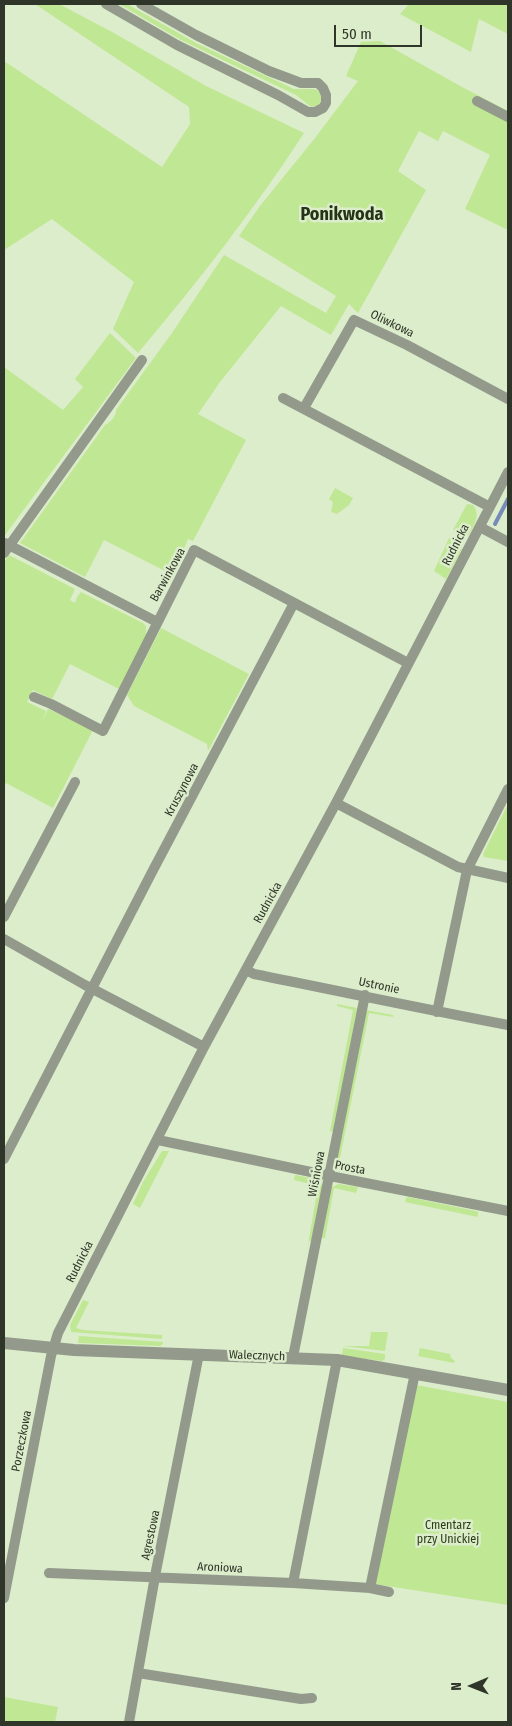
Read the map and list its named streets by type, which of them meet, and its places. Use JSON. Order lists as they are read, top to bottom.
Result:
{
  "streets": {
    "street": [
      "Oliwkowa",
      "Rudnicka",
      "Barwinkowa",
      "Kruszynowa",
      "Ustronie",
      "Prosta",
      "Wiśniowa",
      "Walecznych",
      "Porzeczkowa",
      "Agrestowa",
      "Aroniowa"
    ]
  },
  "crossings": [
    ["Rudnicka", "Barwinkowa"],
    ["Rudnicka", "Ustronie"],
    ["Rudnicka", "Prosta"],
    ["Rudnicka", "Walecznych"],
    ["Rudnicka", "Porzeczkowa"],
    ["Barwinkowa", "Kruszynowa"],
    ["Ustronie", "Wiśniowa"],
    ["Prosta", "Wiśniowa"],
    ["Wiśniowa", "Walecznych"],
    ["Walecznych", "Porzeczkowa"],
    ["Walecznych", "Agrestowa"],
    ["Agrestowa", "Aroniowa"]
  ],
  "districts": ["Ponikwoda"],
  "parks": ["Cmentarz przy Unickiej"],
  "scale_bar": "50 m",
  "north": "left"
}
